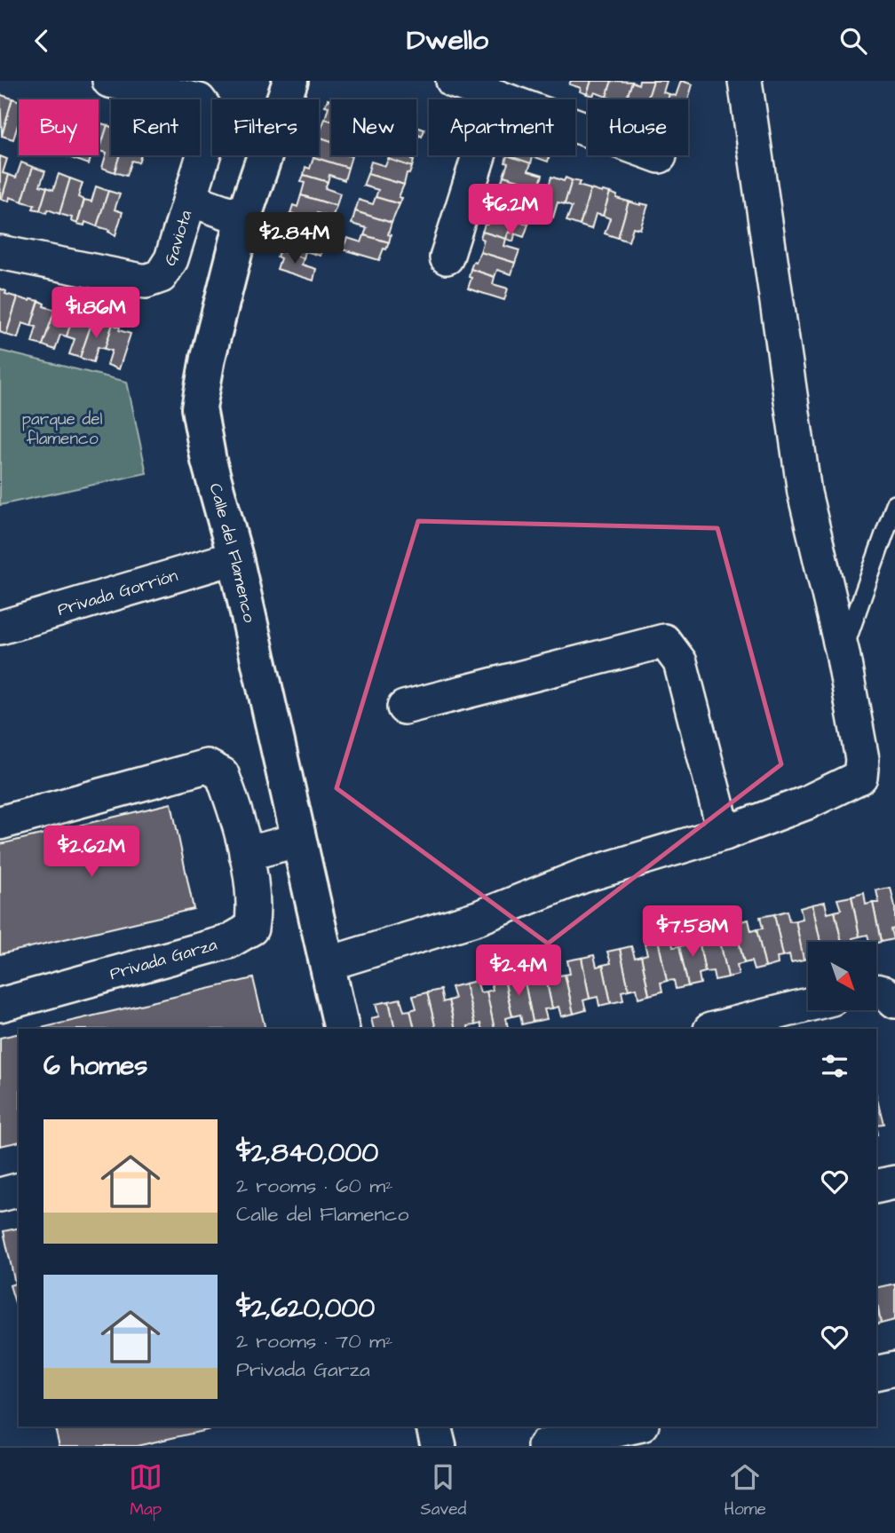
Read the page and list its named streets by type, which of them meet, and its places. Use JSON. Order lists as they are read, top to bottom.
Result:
{
  "streets": {
    "street": [
      "Gaviota",
      "Calle del Flamenco",
      "Privada Gorrión",
      "Privada Garza"
    ]
  },
  "crossings": [
    ["Gaviota", "Calle del Flamenco"],
    ["Calle del Flamenco", "Privada Gorrión"]
  ],
  "parks": ["parque del flamenco"],
  "north": "bottom right",
  "page": {
    "header": "Dwello",
    "chip": [
      "Buy",
      "Rent",
      "Filters",
      "New",
      "Apartment",
      "House"
    ],
    "price": [
      "$6.2M",
      "$2.84M",
      "$1.86M",
      "$2.62M",
      "$7.58M",
      "$2.4M"
    ],
    "heading": "6 homes",
    "list": [
      {
        "name": "$2,840,000",
        "note": "2 rooms · 60 m² · Calle del Flamenco"
      },
      {
        "name": "$2,620,000",
        "note": "2 rooms · 70 m² · Privada Garza"
      }
    ],
    "tabs": ["Map", "Saved", "Home"]
  }
}
